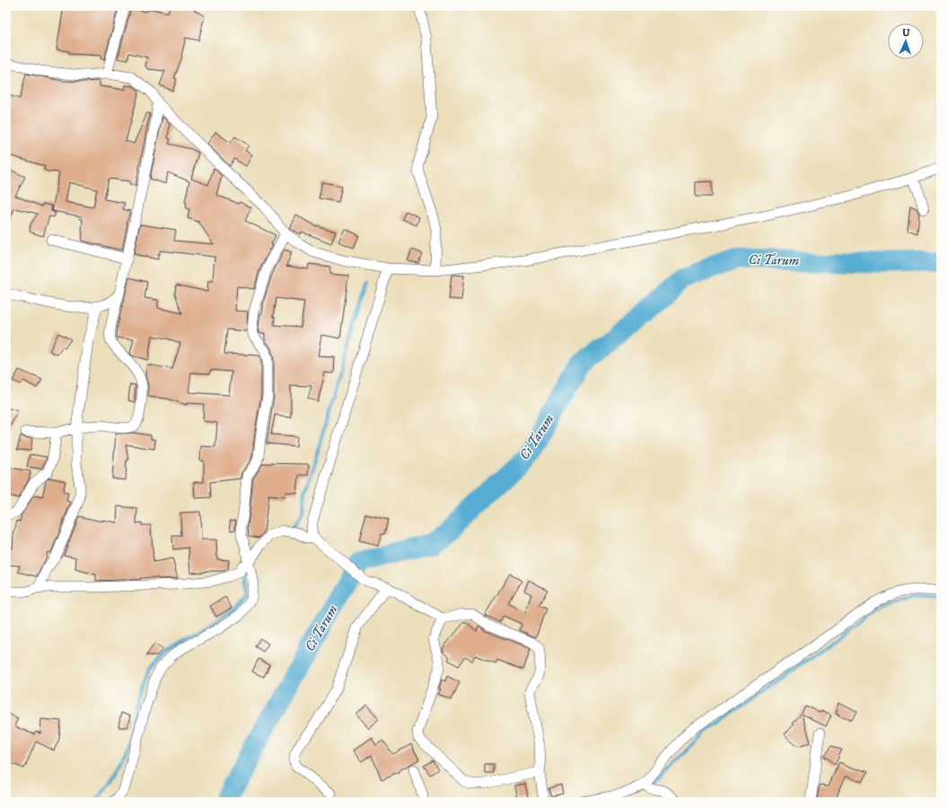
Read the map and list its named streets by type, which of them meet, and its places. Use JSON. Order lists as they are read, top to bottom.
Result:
{
  "water": ["Ci Tarum"],
  "north": "top"
}
